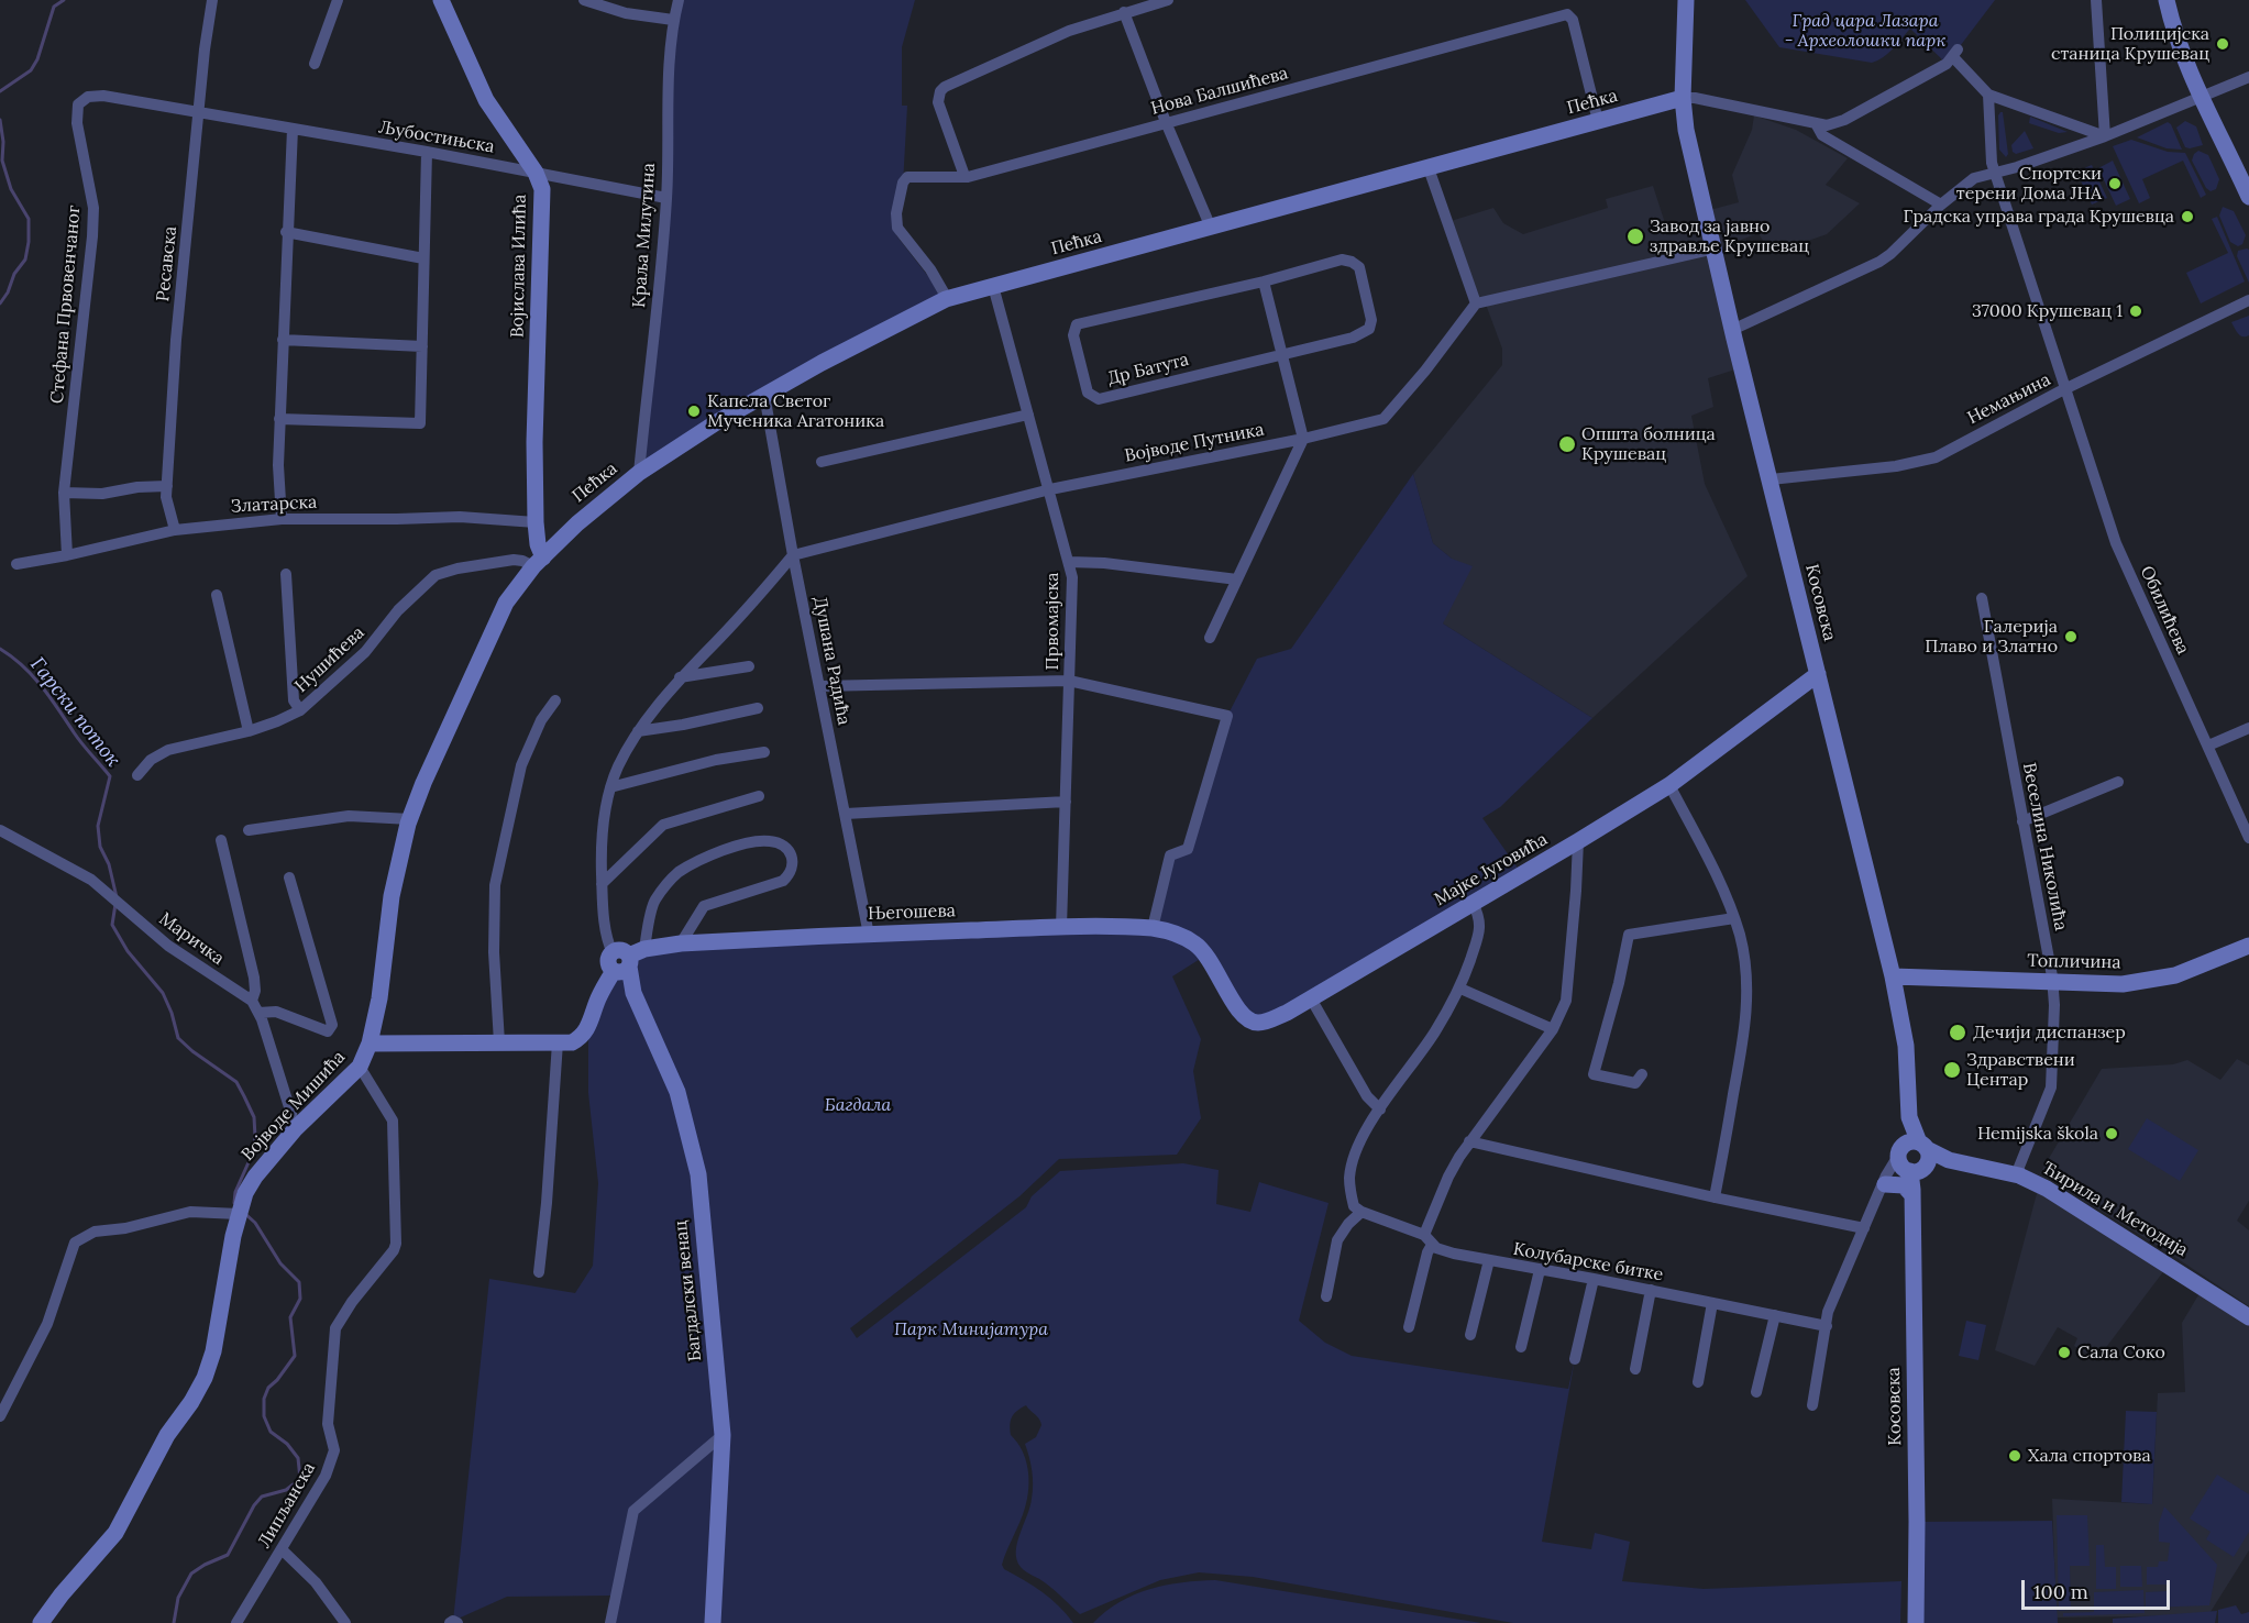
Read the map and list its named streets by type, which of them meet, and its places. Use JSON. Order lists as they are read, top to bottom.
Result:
{
  "streets": {
    "street": [
      "Нова Балшићева",
      "Пећка",
      "Љубостињска",
      "Краља Милутина",
      "Ресавска",
      "Војислава Илића",
      "Стефана Првовенчаног",
      "Др Батута",
      "Немањина",
      "Војводе Путника",
      "Златарска",
      "Косовска",
      "Обилићева",
      "Првомајска",
      "Нушићева",
      "Душана Радића",
      "Веселина Николића",
      "Мајке Југовића",
      "Његошева",
      "Маричка",
      "Топличина",
      "Војводе Мишића",
      "Ћирила и Методија",
      "Колубарске битке",
      "Багдалски венац",
      "Липљанска"
    ]
  },
  "crossings": [
    ["Нова Балшићева", "Пећка"],
    ["Пећка", "Краља Милутина"],
    ["Пећка", "Војислава Илића"],
    ["Пећка", "Косовска"],
    ["Пећка", "Првомајска"],
    ["Пећка", "Нушићева"],
    ["Пећка", "Душана Радића"],
    ["Пећка", "Војводе Мишића"],
    ["Љубостињска", "Краља Милутина"],
    ["Љубостињска", "Ресавска"],
    ["Љубостињска", "Војислава Илића"],
    ["Љубостињска", "Стефана Првовенчаног"],
    ["Ресавска", "Стефана Првовенчаног"],
    ["Ресавска", "Златарска"],
    ["Војислава Илића", "Златарска"],
    ["Војислава Илића", "Нушићева"],
    ["Војислава Илића", "Војводе Мишића"],
    ["Стефана Првовенчаног", "Златарска"],
    ["Немањина", "Косовска"],
    ["Немањина", "Обилићева"],
    ["Војводе Путника", "Првомајска"],
    ["Војводе Путника", "Душана Радића"],
    ["Косовска", "Мајке Југовића"],
    ["Косовска", "Топличина"],
    ["Косовска", "Ћирила и Методија"],
    ["Првомајска", "Његошева"],
    ["Нушићева", "Војводе Мишића"],
    ["Душана Радића", "Његошева"],
    ["Веселина Николића", "Топличина"],
    ["Веселина Николића", "Ћирила и Методија"],
    ["Мајке Југовића", "Његошева"],
    ["Његошева", "Багдалски венац"],
    ["Маричка", "Војводе Мишића"],
    ["Војводе Мишића", "Липљанска"]
  ],
  "water": ["Гарски поток"],
  "parks": ["Град цара Лазара - Археолошки парк", "Багдала", "Парк Минијатура"],
  "places": [
    "Полицијска станица Крушевац",
    "Спортски терени Дома ЈНА",
    "Градска управа града Крушевца",
    "Завод за јавно здравље Крушевац",
    "37000 Крушевац 1",
    "Капела Светог Мученика Агатоника",
    "Општа болница Крушевац",
    "Галерија Плаво и Златно",
    "Дечији диспанзер",
    "Здравствени Центар",
    "Hemijska škola",
    "Сала Соко",
    "Хала спортова"
  ],
  "scale_bar": "100 m"
}
